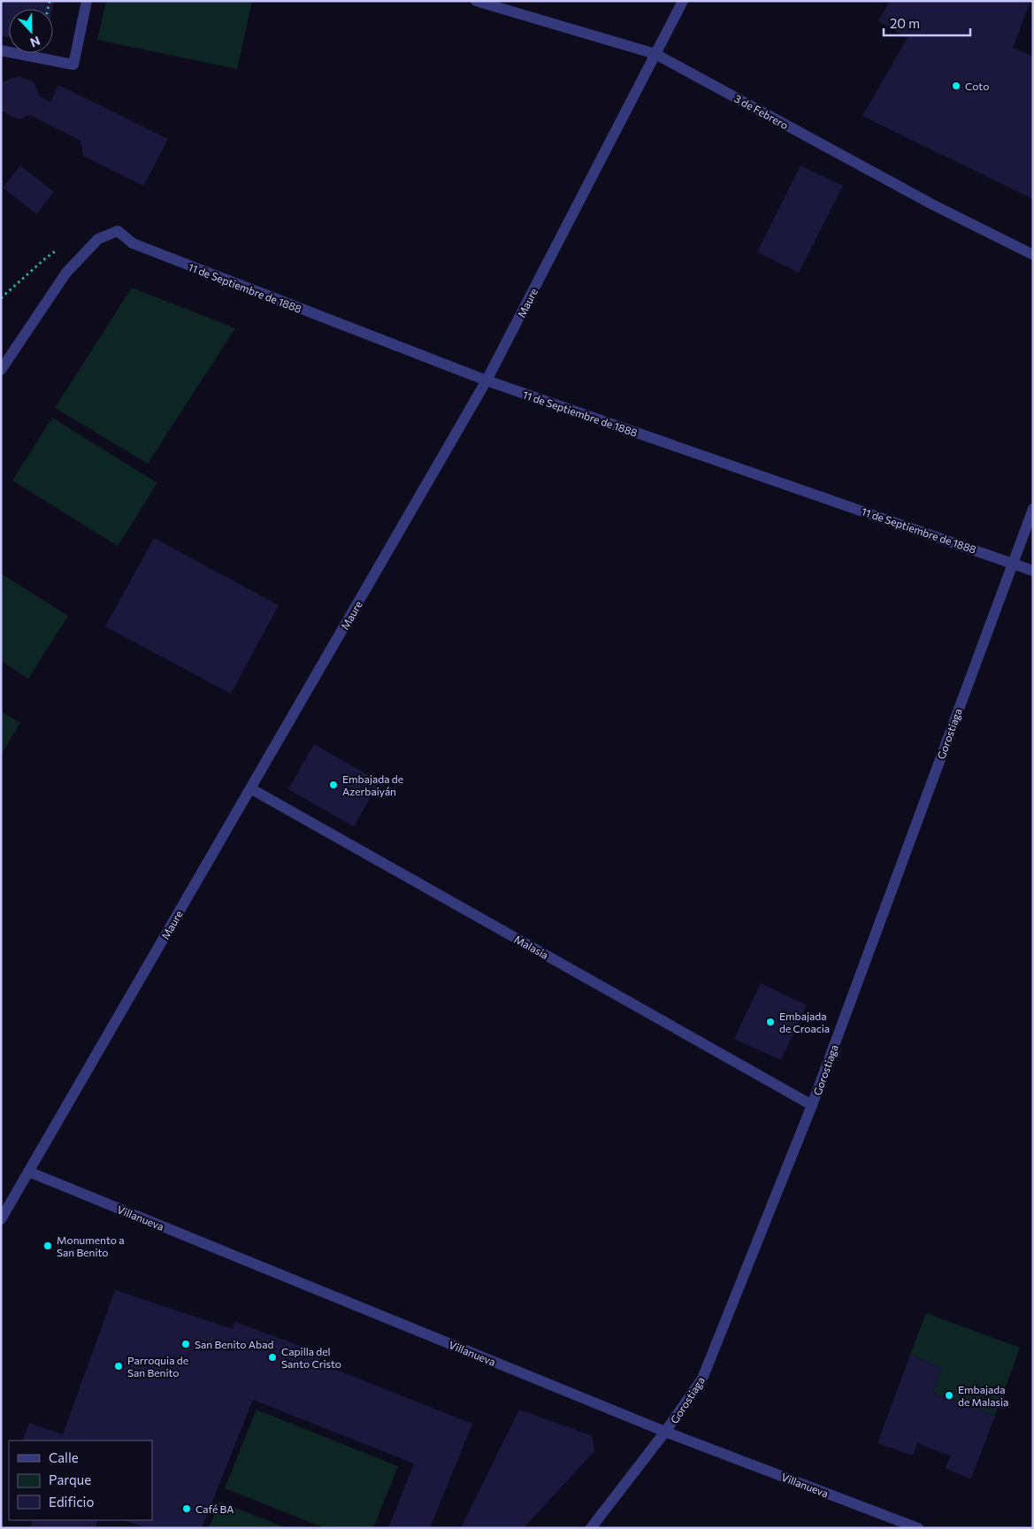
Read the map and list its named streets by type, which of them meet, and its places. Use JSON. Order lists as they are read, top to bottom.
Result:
{
  "streets": {
    "street": [
      "3 de Febrero",
      "11 de Septiembre de 1888",
      "Maure",
      "Gorostiaga",
      "Malasia",
      "Villanueva"
    ]
  },
  "crossings": [
    ["3 de Febrero", "Maure"],
    ["11 de Septiembre de 1888", "Maure"],
    ["11 de Septiembre de 1888", "Gorostiaga"],
    ["Maure", "Malasia"],
    ["Maure", "Villanueva"],
    ["Gorostiaga", "Malasia"],
    ["Gorostiaga", "Villanueva"]
  ],
  "places": [
    "Coto",
    "Embajada de Azerbaiyán",
    "Embajada de Croacia",
    "Monumento a San Benito",
    "San Benito Abad",
    "Capilla del Santo Cristo",
    "Parroquia de San Benito",
    "Embajada de Malasia",
    "Café BA"
  ],
  "legend": ["Calle", "Parque", "Edificio"],
  "scale_bar": "20 m",
  "north": "bottom"
}
